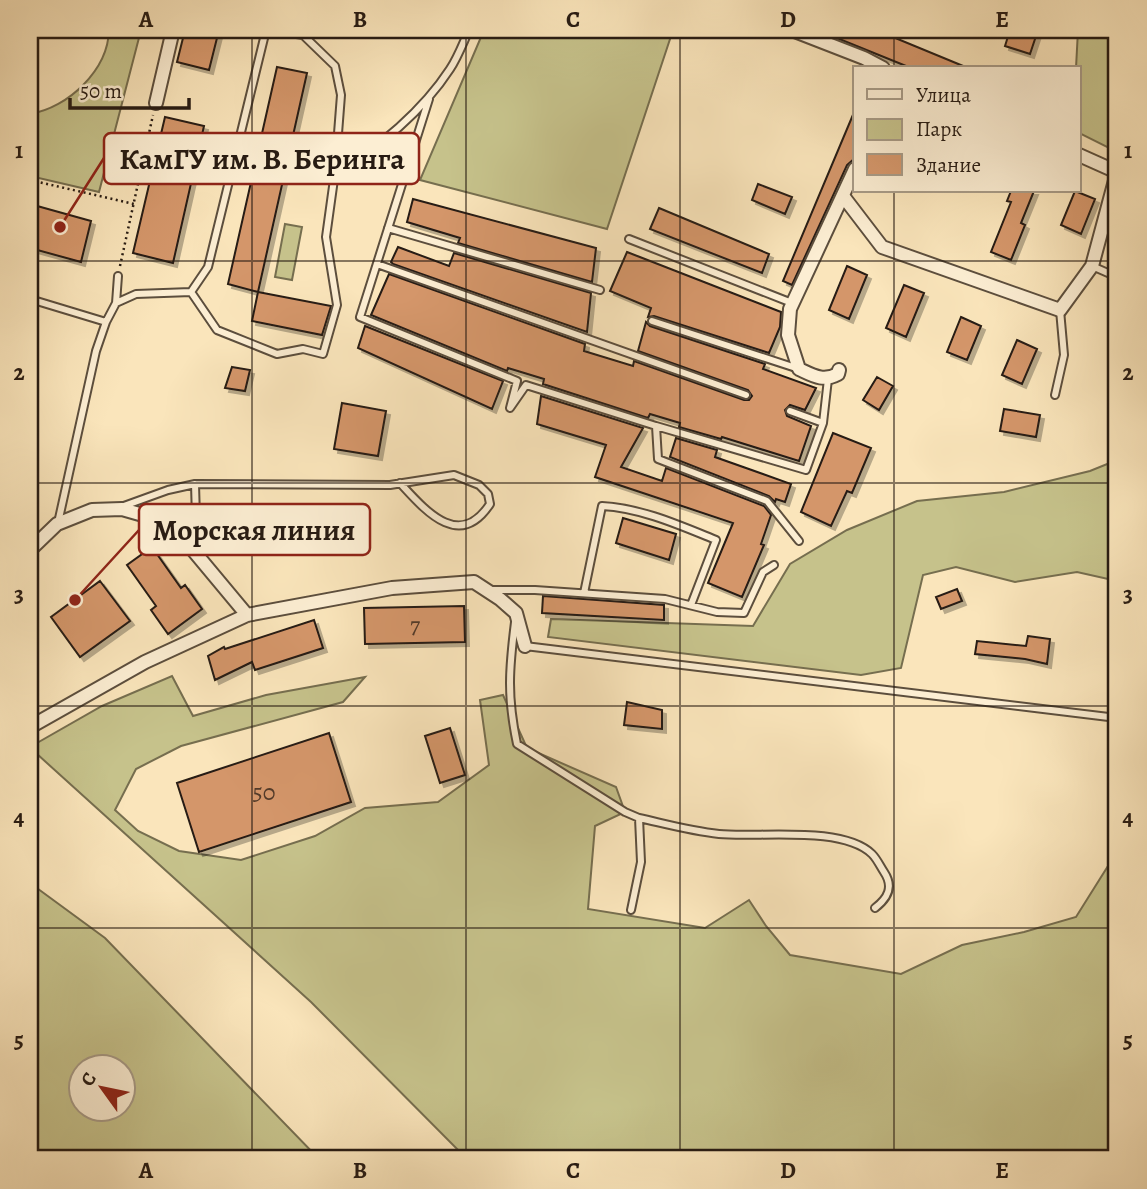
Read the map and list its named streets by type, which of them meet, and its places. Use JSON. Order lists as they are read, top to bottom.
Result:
{
  "places": ["КамГУ им. В. Беринга", "Морская линия"],
  "house_numbers": ["7", "50"],
  "legend": ["Улица", "Парк", "Здание"],
  "scale_bar": "50 m",
  "north": "top left",
  "grid": {
    "columns": [
      "A",
      "B",
      "C",
      "D",
      "E"
    ],
    "rows": [
      "1",
      "2",
      "3",
      "4",
      "5"
    ]
  }
}
